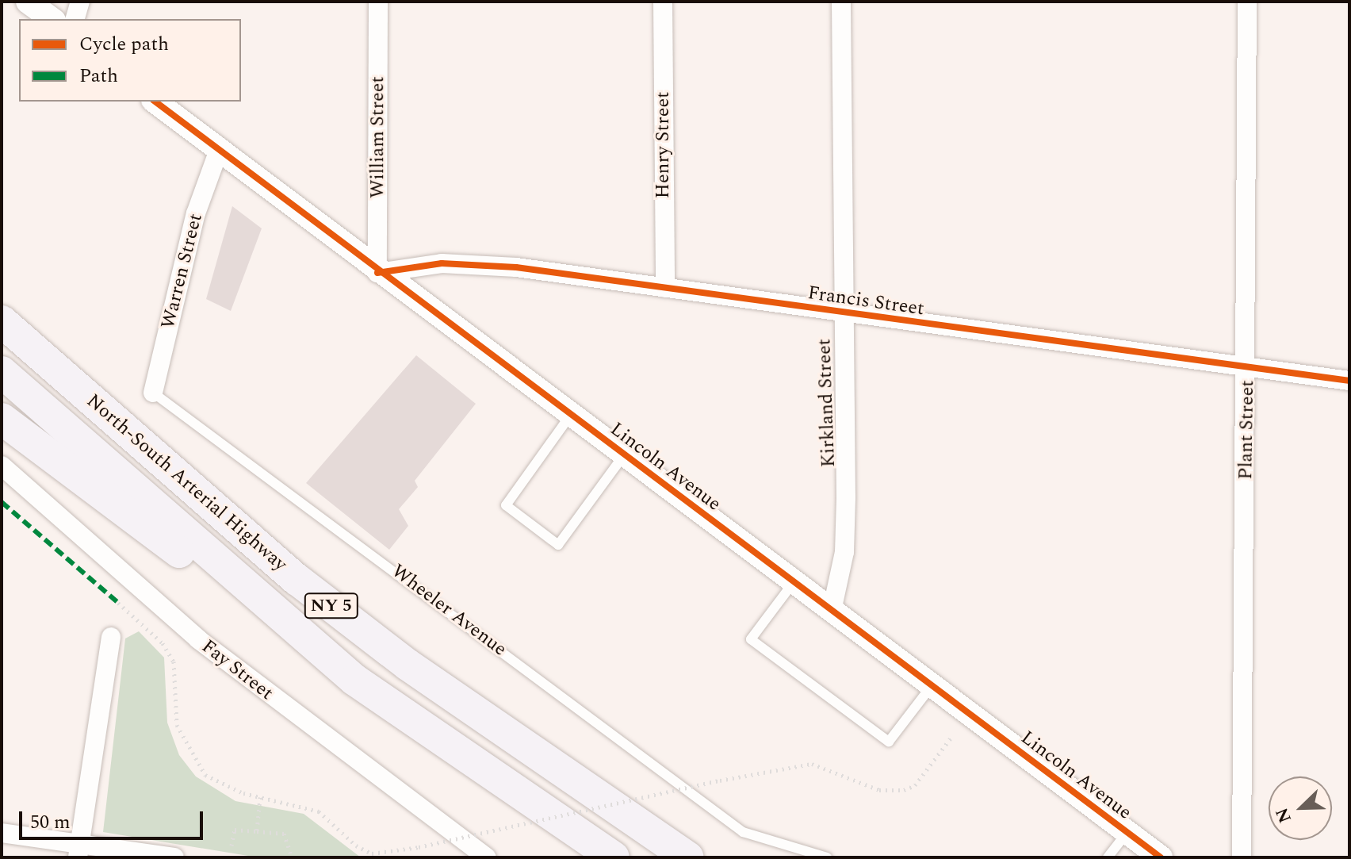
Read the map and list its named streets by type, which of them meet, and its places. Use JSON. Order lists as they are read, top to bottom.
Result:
{
  "streets": {
    "highway": ["North-South Arterial Highway", "NY 5"],
    "street": [
      "William Street",
      "Henry Street",
      "Warren Street",
      "Francis Street",
      "Kirkland Street",
      "Plant Street",
      "Lincoln Avenue",
      "Fay Street"
    ],
    "lane": ["Wheeler Avenue"]
  },
  "crossings": [
    ["William Street", "Francis Street"],
    ["William Street", "Lincoln Avenue"],
    ["Henry Street", "Francis Street"],
    ["Warren Street", "Lincoln Avenue"],
    ["Warren Street", "Wheeler Avenue"],
    ["Francis Street", "Kirkland Street"],
    ["Francis Street", "Plant Street"],
    ["Francis Street", "Lincoln Avenue"],
    ["Kirkland Street", "Lincoln Avenue"]
  ],
  "legend": ["Cycle path", "Path"],
  "scale_bar": "50 m",
  "north": "bottom left"
}
